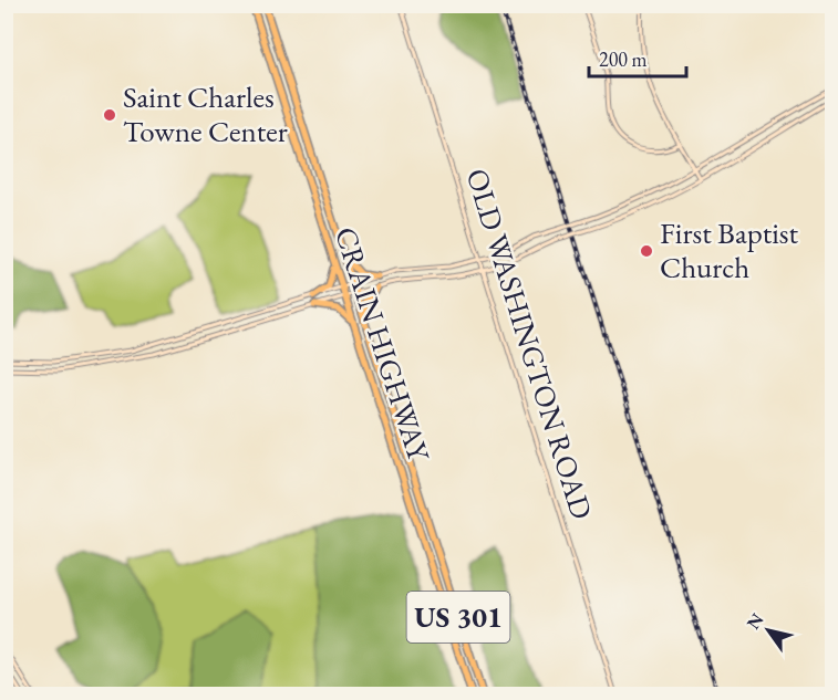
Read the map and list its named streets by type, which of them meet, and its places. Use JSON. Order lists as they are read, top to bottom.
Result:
{
  "streets": {
    "highway": ["CRAIN HIGHWAY", "US 301"],
    "main road": ["OLD WASHINGTON ROAD"]
  },
  "places": ["Saint Charles Towne Center", "First Baptist Church"],
  "scale_bar": "200 m",
  "north": "top left"
}
